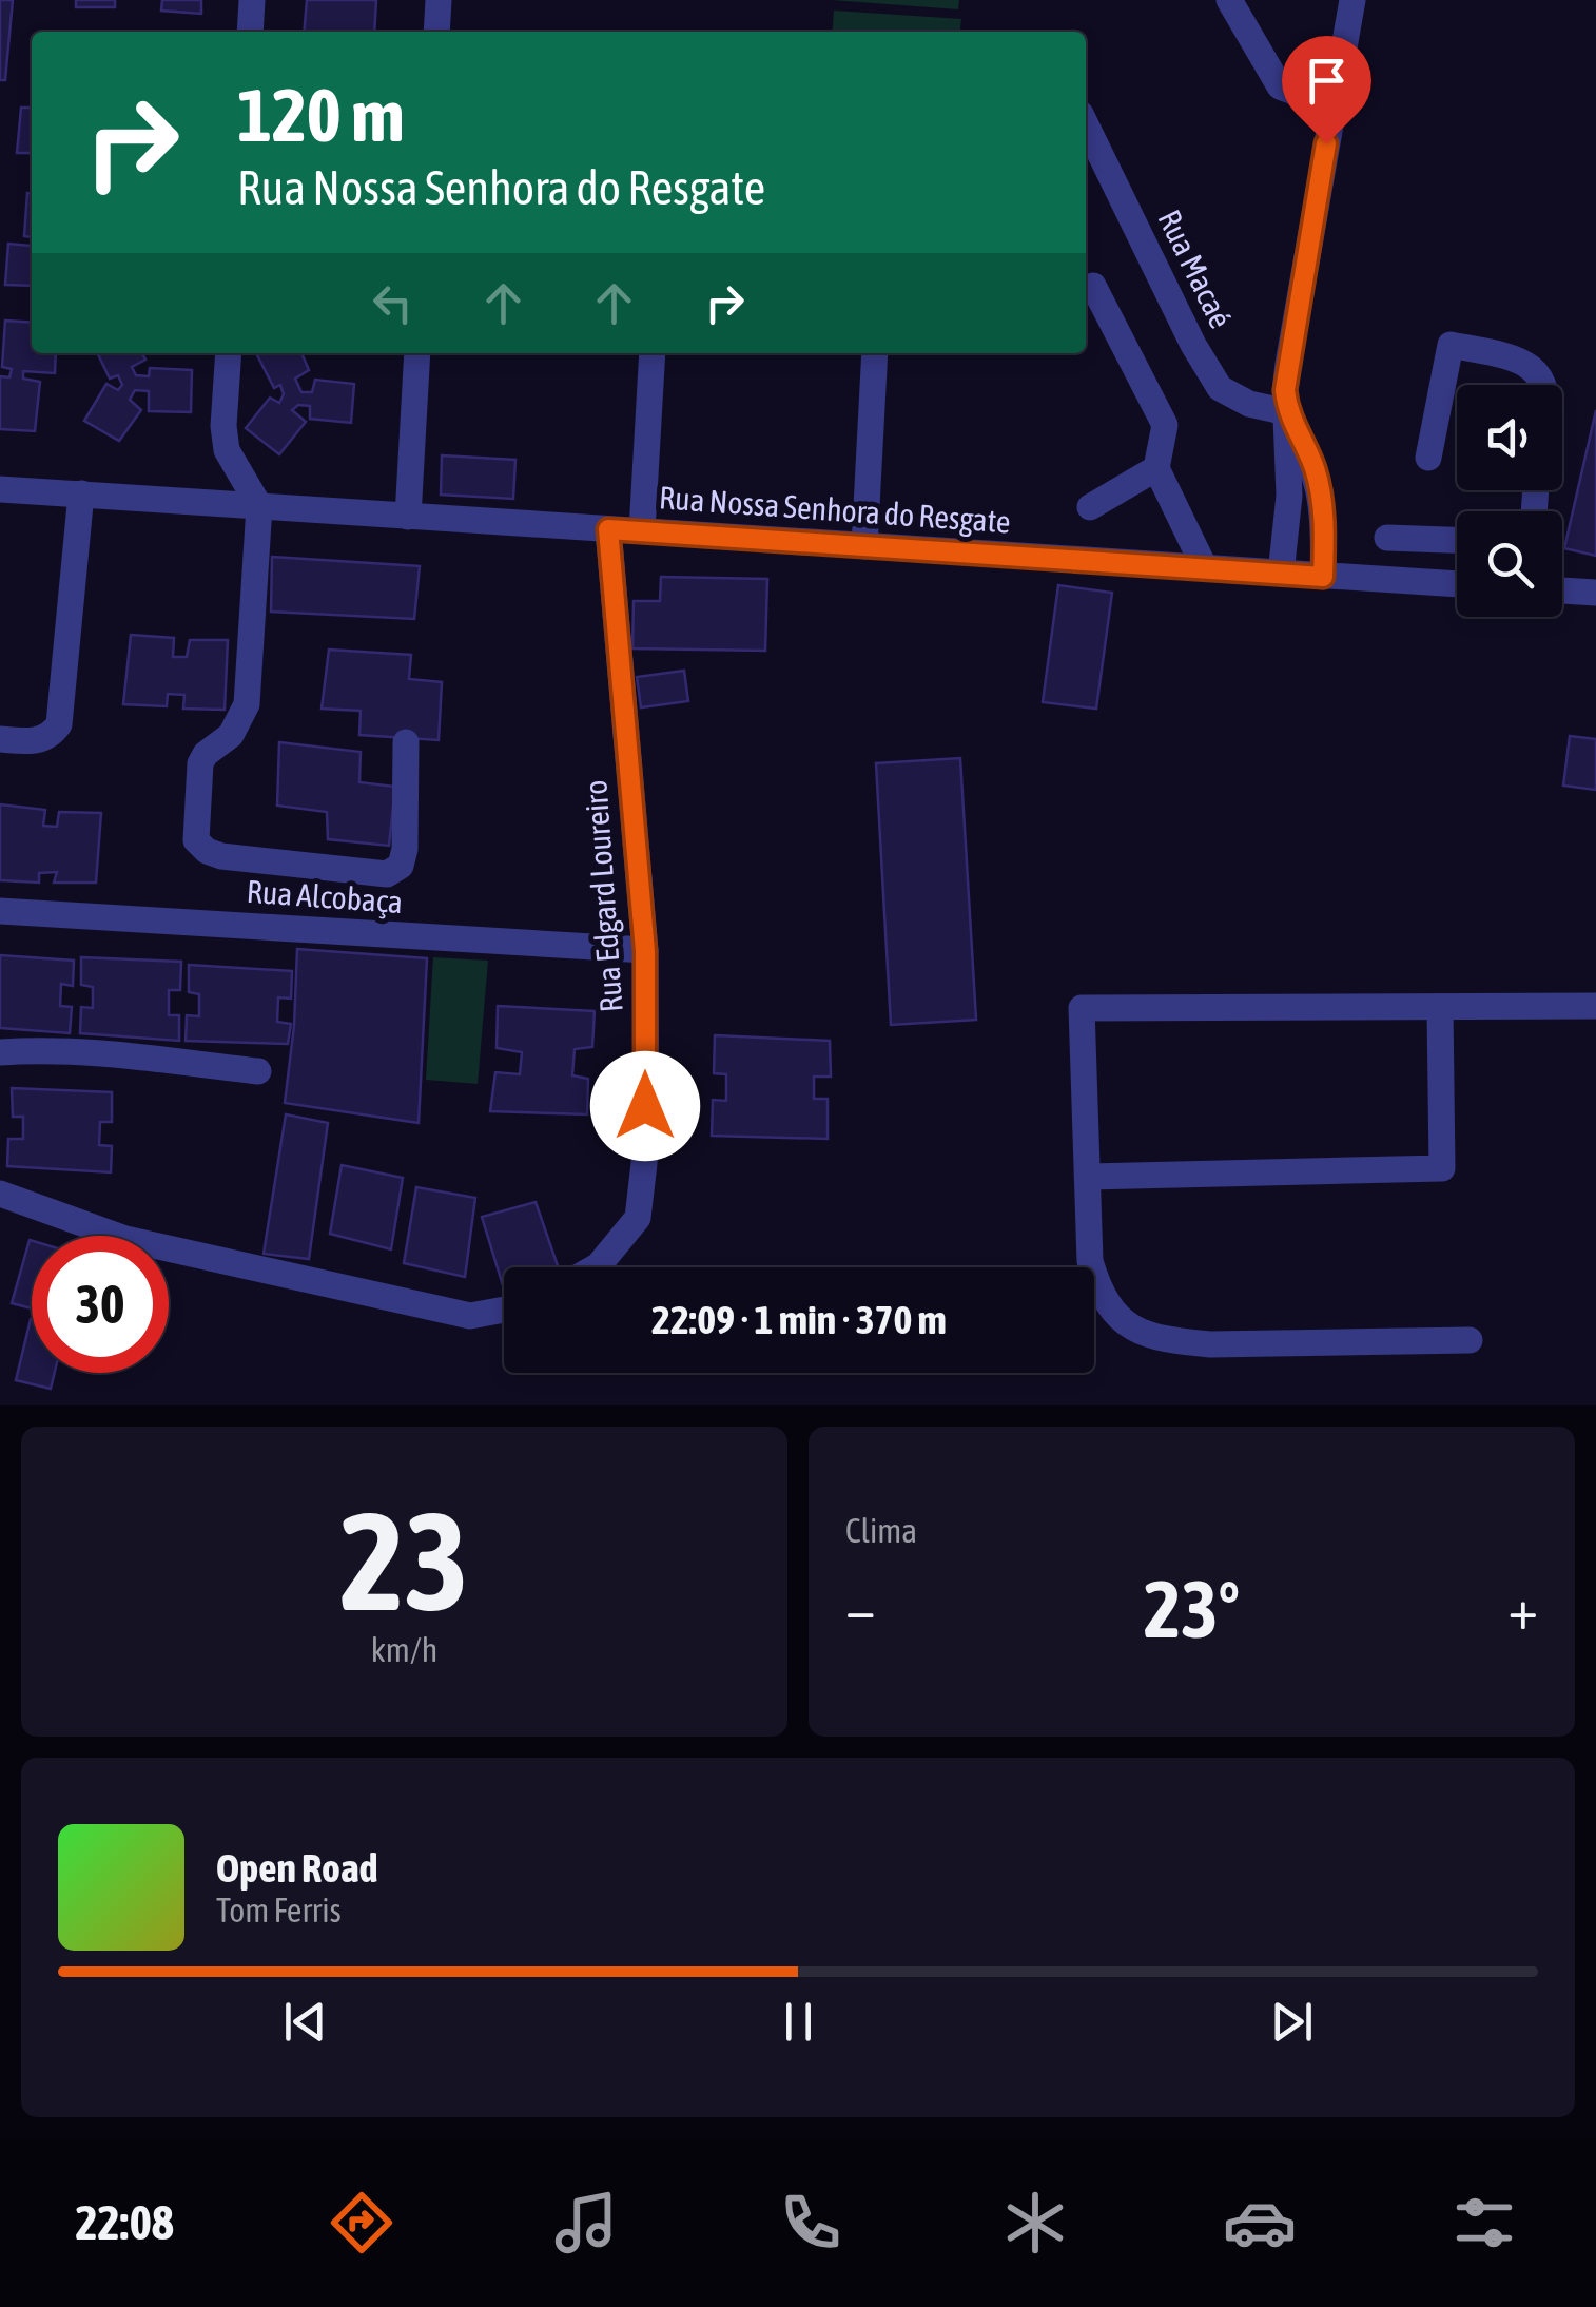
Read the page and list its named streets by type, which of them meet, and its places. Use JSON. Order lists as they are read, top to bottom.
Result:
{
  "streets": {
    "street": [
      "Rua Macaé",
      "Rua Nossa Senhora do Resgate",
      "Rua Alcobaça",
      "Rua Edgard Loureiro"
    ]
  },
  "crossings": [
    ["Rua Nossa Senhora do Resgate", "Rua Edgard Loureiro"],
    ["Rua Alcobaça", "Rua Edgard Loureiro"]
  ],
  "page": {
    "turn": ["120 m", "Rua Nossa Senhora do Resgate"],
    "limit": "30",
    "trip": "22:09 · 1 min · 370 m",
    "tile": [
      ["23", "km/h"],
      "Clima"
    ],
    "heat": ["−", "23°", "+"],
    "song": ["Open Road", "Tom Ferris"],
    "tabs": "22:08"
  }
}
